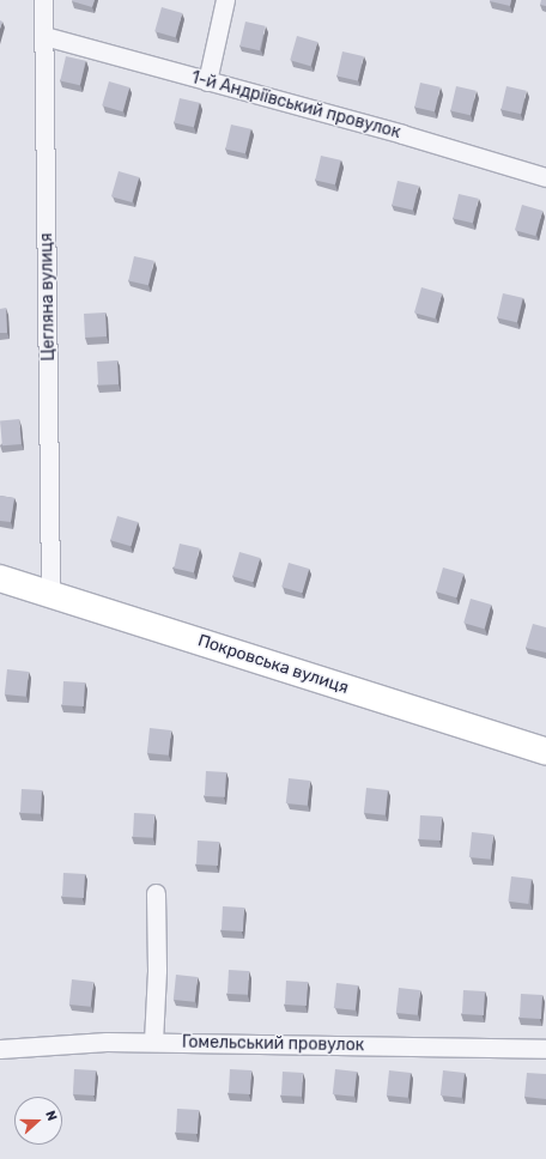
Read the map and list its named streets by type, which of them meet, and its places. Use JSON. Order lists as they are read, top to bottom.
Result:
{
  "streets": {
    "highway": ["Покровська вулиця"],
    "street": ["1-й Андріївський провулок", "Цегляна вулиця", "Гомельський провулок"]
  },
  "crossings": [
    ["1-й Андріївський провулок", "Цегляна вулиця"],
    ["Цегляна вулиця", "Покровська вулиця"]
  ],
  "north": "right"
}
